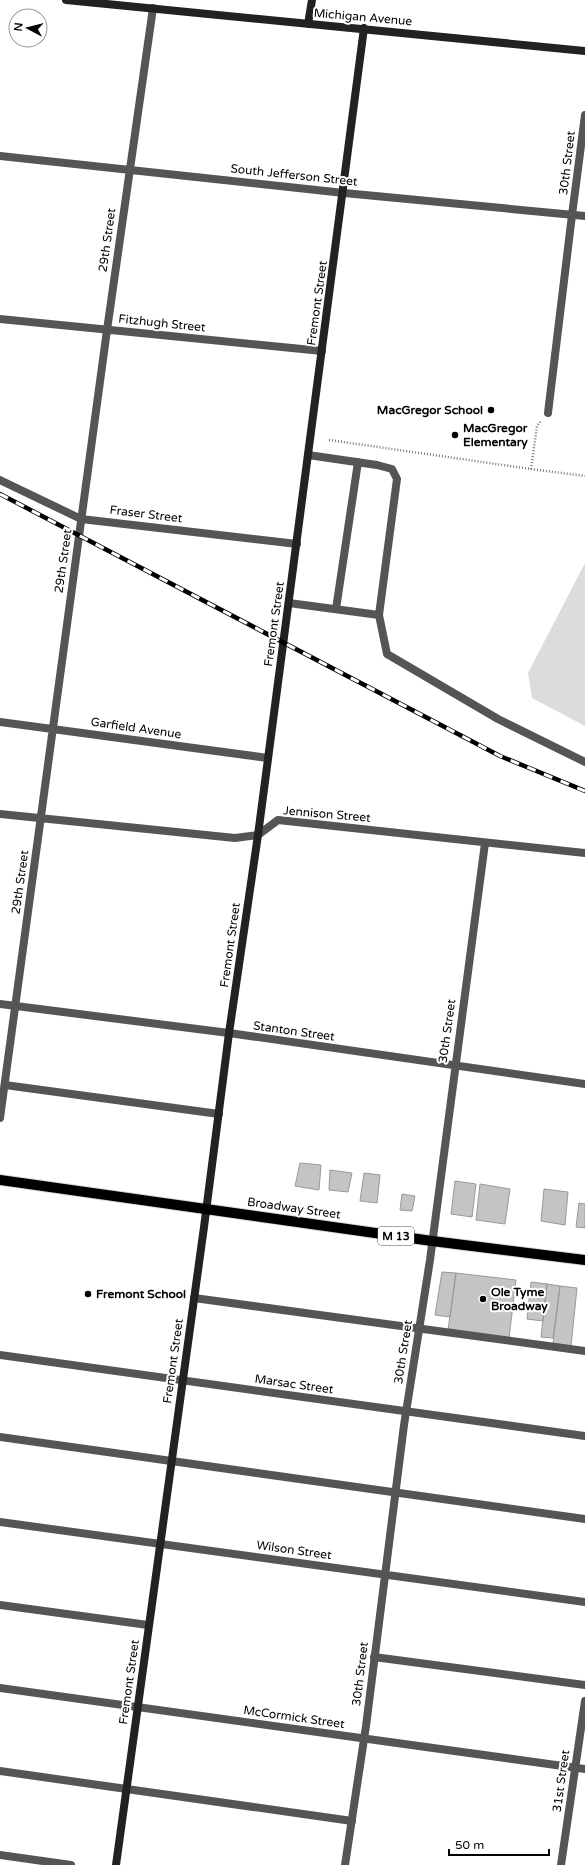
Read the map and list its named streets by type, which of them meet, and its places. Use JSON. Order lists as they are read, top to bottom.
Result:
{
  "streets": {
    "main road": ["Broadway Street", "M 13"],
    "street": [
      "Michigan Avenue",
      "30th Street",
      "South Jefferson Street",
      "29th Street",
      "Fremont Street",
      "Fitzhugh Street",
      "Fraser Street",
      "Garfield Avenue",
      "Jennison Street",
      "Stanton Street",
      "Marsac Street",
      "Wilson Street",
      "McCormick Street",
      "31st Street"
    ]
  },
  "crossings": [
    ["Michigan Avenue", "29th Street"],
    ["Michigan Avenue", "Fremont Street"],
    ["30th Street", "South Jefferson Street"],
    ["30th Street", "Jennison Street"],
    ["30th Street", "Stanton Street"],
    ["30th Street", "Broadway Street"],
    ["30th Street", "Marsac Street"],
    ["30th Street", "Wilson Street"],
    ["30th Street", "McCormick Street"],
    ["South Jefferson Street", "29th Street"],
    ["South Jefferson Street", "Fremont Street"],
    ["29th Street", "Fitzhugh Street"],
    ["29th Street", "Fraser Street"],
    ["29th Street", "Garfield Avenue"],
    ["29th Street", "Jennison Street"],
    ["29th Street", "Stanton Street"],
    ["Fremont Street", "Fitzhugh Street"],
    ["Fremont Street", "Fraser Street"],
    ["Fremont Street", "Garfield Avenue"],
    ["Fremont Street", "Jennison Street"],
    ["Fremont Street", "Stanton Street"],
    ["Fremont Street", "Broadway Street"],
    ["Fremont Street", "Marsac Street"],
    ["Fremont Street", "Wilson Street"],
    ["Fremont Street", "McCormick Street"],
    ["McCormick Street", "31st Street"]
  ],
  "places": [
    "MacGregor School",
    "MacGregor Elementary",
    "Fremont School",
    "Ole Tyme Broadway"
  ],
  "scale_bar": "50 m",
  "north": "left"
}
